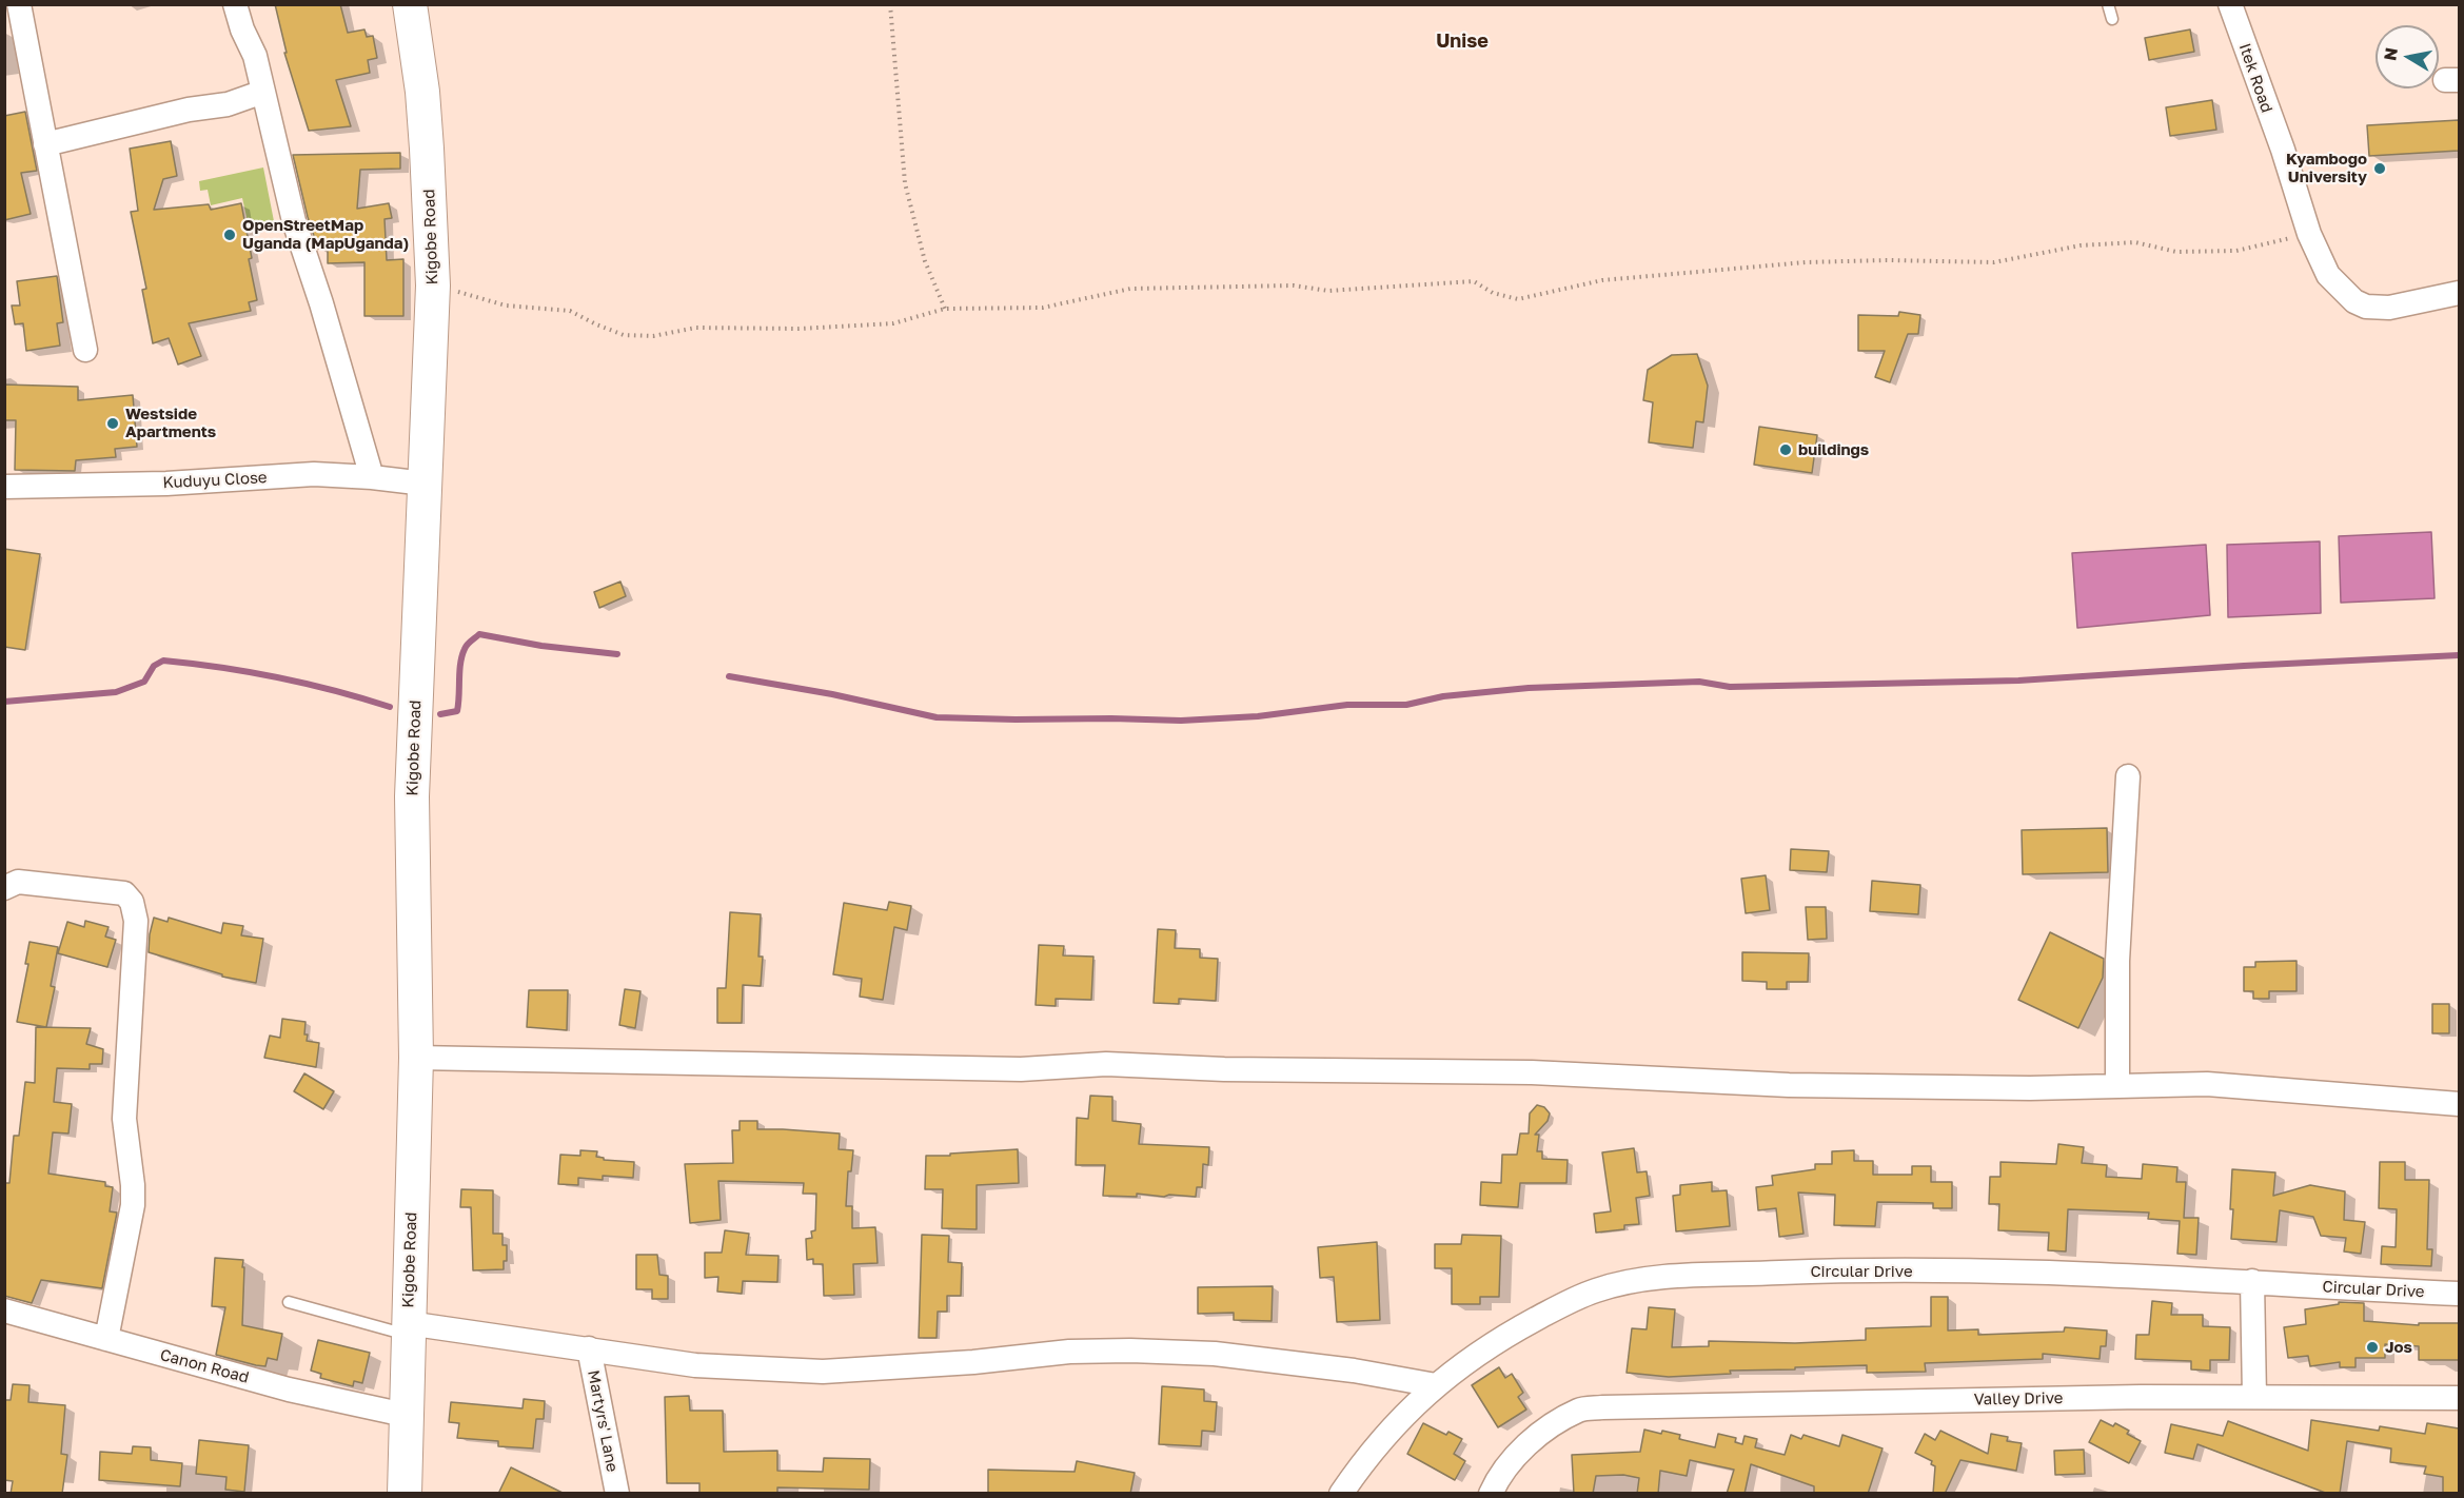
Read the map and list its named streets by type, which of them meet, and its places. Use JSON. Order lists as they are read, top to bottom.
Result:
{
  "streets": {
    "street": [
      "Itek Road",
      "Kigobe Road",
      "Kuduyu Close",
      "Circular Drive",
      "Canon Road",
      "Valley Drive",
      "Martyrs' Lane"
    ]
  },
  "crossings": [
    ["Kigobe Road", "Kuduyu Close"],
    ["Kigobe Road", "Canon Road"]
  ],
  "districts": ["Unise"],
  "places": [
    "Kyambogo University",
    "OpenStreetMap Uganda (MapUganda)",
    "Westside Apartments",
    "buildings",
    "Jos"
  ],
  "north": "left"
}
